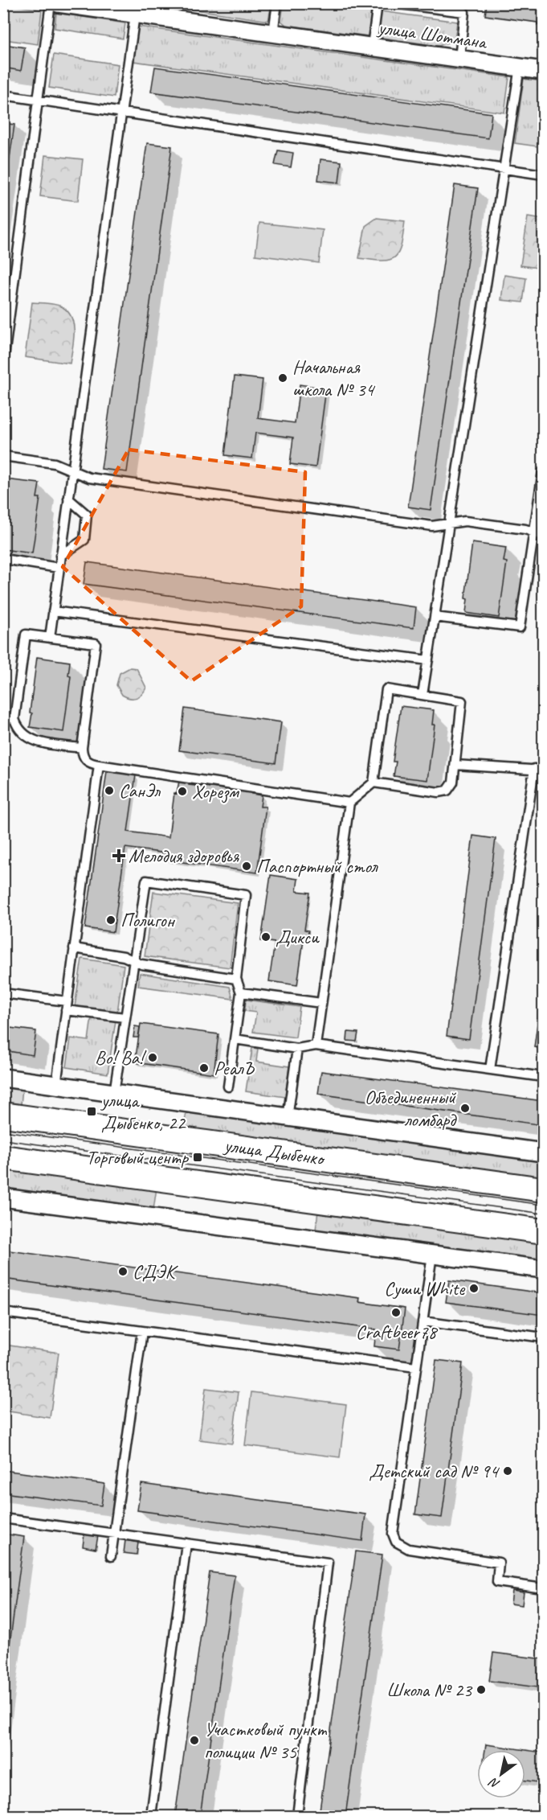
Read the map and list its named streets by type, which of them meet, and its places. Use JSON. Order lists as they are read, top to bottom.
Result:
{
  "streets": {
    "main road": ["улица Дыбенко"],
    "street": ["улица Шотмана"]
  },
  "places": {
    "other": [
      "Начальная школа № 34",
      "СанЭл",
      "Хорезм",
      "Паспортный стол",
      "Полигон",
      "Дикси",
      "Во! Ва!",
      "РеалЪ",
      "Объединенный ломбард",
      "СДЭК",
      "Суши White",
      "Craftbeer78",
      "Детский сад № 94",
      "Школа № 23",
      "Участковый пункт полиции № 35"
    ],
    "health": ["Мелодия здоровья"],
    "transit": ["улица Дыбенко, 22", "Торговый центр"]
  },
  "north": "bottom left"
}
